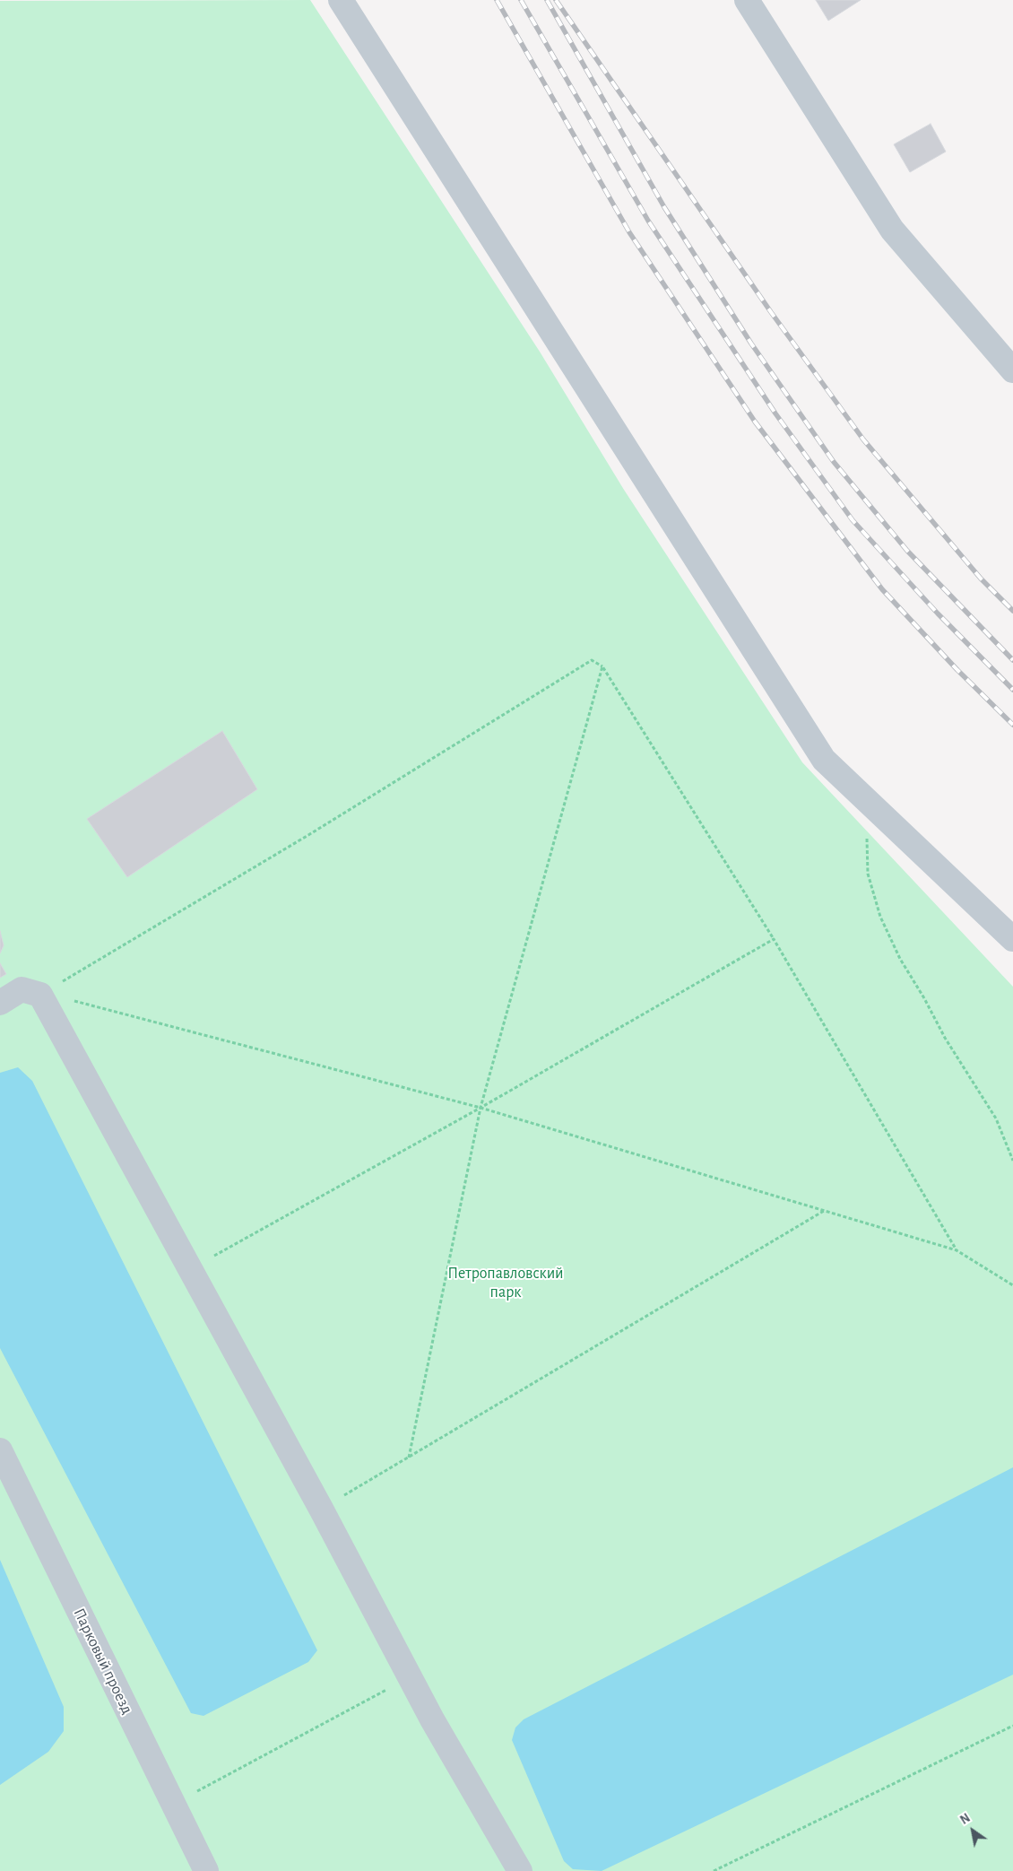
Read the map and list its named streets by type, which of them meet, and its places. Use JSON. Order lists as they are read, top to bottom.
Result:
{
  "streets": {
    "street": ["Парковый проезд"]
  },
  "parks": ["Петропавловский парк"],
  "north": "top left"
}
